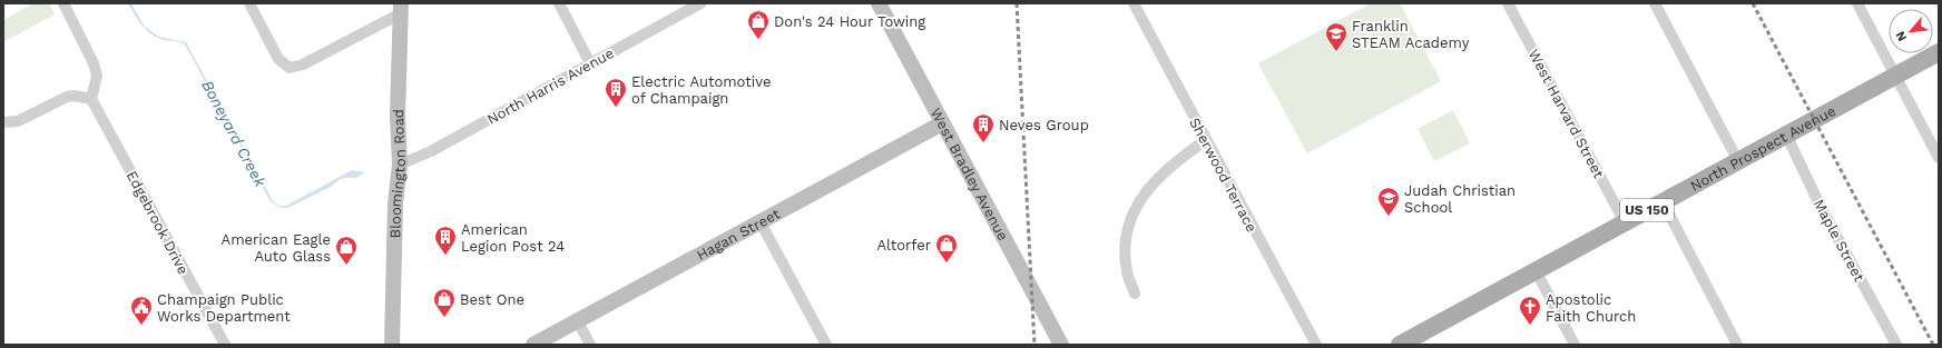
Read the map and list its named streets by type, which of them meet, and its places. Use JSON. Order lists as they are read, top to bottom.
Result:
{
  "streets": {
    "main road": [
      "North Prospect Avenue",
      "Bloomington Road",
      "West Bradley Avenue",
      "US 150",
      "Hagan Street"
    ],
    "street": [
      "North Harris Avenue",
      "West Harvard Street",
      "Sherwood Terrace",
      "Edgebrook Drive",
      "Maple Street"
    ]
  },
  "crossings": [
    ["North Harris Avenue", "Bloomington Road"],
    ["West Harvard Street", "North Prospect Avenue"],
    ["North Prospect Avenue", "Maple Street"],
    ["West Bradley Avenue", "Hagan Street"]
  ],
  "water": ["Boneyard Creek"],
  "places": {
    "shop": [
      "Don's 24 Hour Towing",
      "Altorfer",
      "American Eagle Auto Glass",
      "Best One"
    ],
    "school or university": ["Franklin STEAM Academy", "Judah Christian School"],
    "building": ["Electric Automotive of Champaign", "Neves Group", "American Legion Post 24"],
    "public building": ["Champaign Public Works Department"],
    "church": ["Apostolic Faith Church"]
  },
  "north": "bottom left"
}
